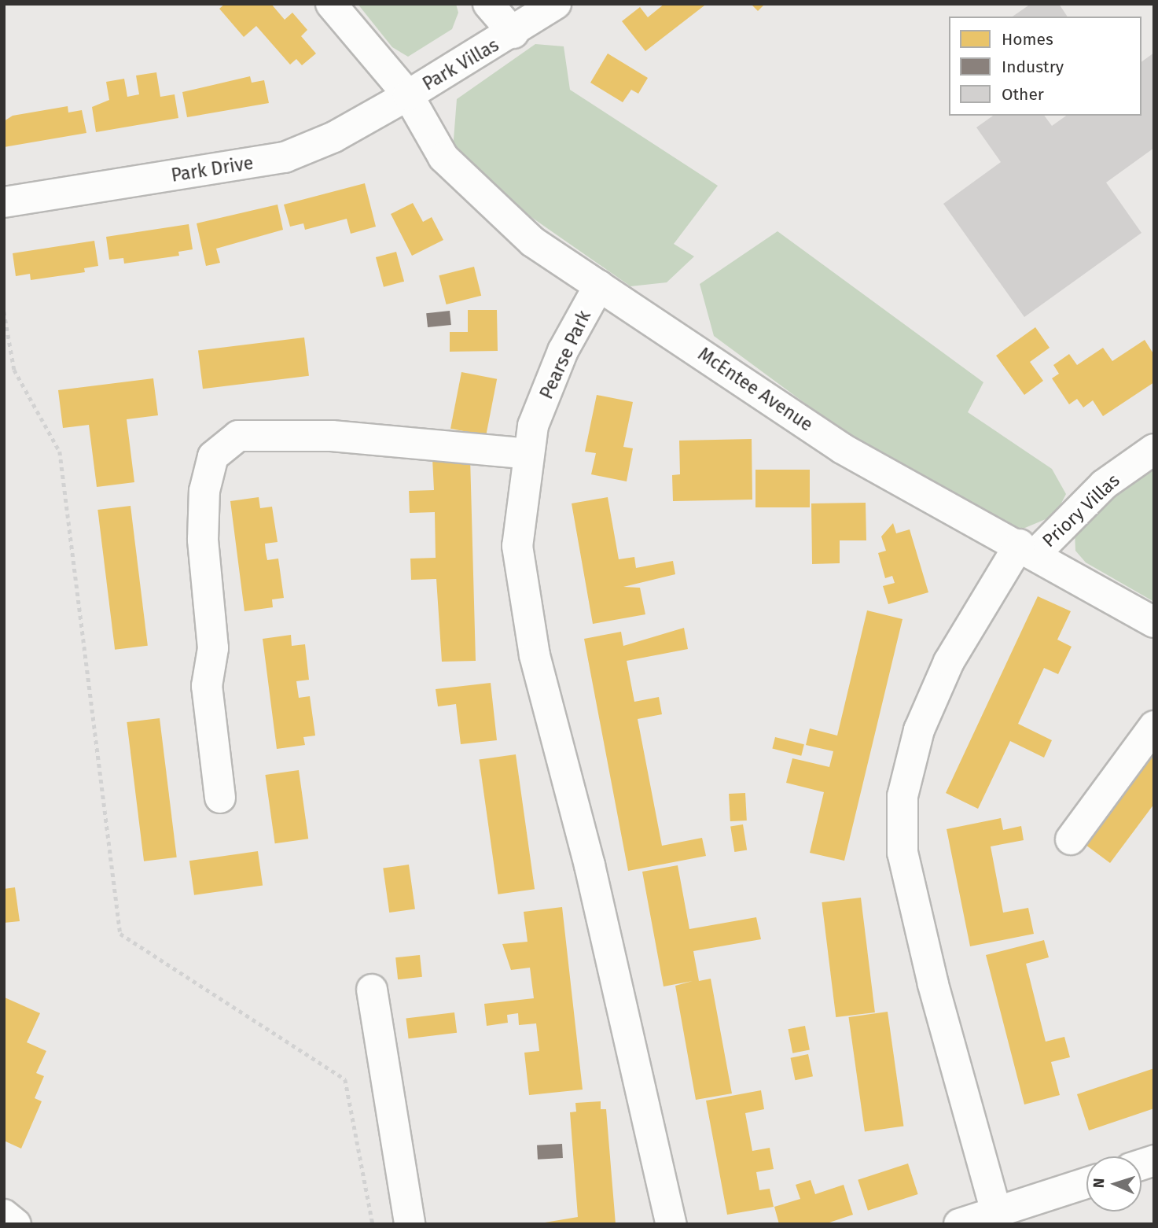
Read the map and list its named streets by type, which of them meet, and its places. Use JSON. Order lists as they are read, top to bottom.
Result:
{
  "streets": {
    "street": [
      "Park Villas",
      "Park Drive",
      "Pearse Park",
      "McEntee Avenue",
      "Priory Villas"
    ]
  },
  "crossings": [
    ["Park Villas", "Park Drive"],
    ["Park Villas", "McEntee Avenue"],
    ["Park Drive", "McEntee Avenue"],
    ["Pearse Park", "McEntee Avenue"],
    ["McEntee Avenue", "Priory Villas"]
  ],
  "legend": ["Homes", "Industry", "Other"],
  "north": "left"
}
